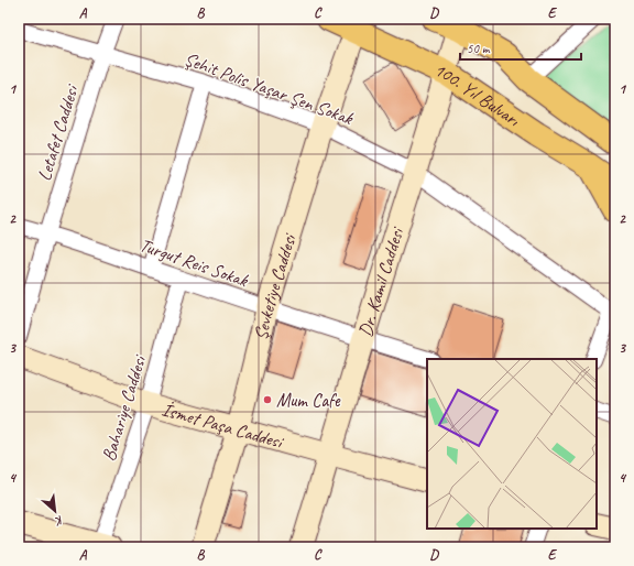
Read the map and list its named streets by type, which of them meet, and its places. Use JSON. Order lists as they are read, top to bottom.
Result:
{
  "streets": {
    "main road": [
      "100. Yıl Bulvarı",
      "Dr. Kamil Caddesi",
      "Şevketiye Caddesi",
      "İsmet Paşa Caddesi"
    ],
    "street": [
      "Şehit Polis Yaşar Şen Sokak",
      "Letafet Caddesi",
      "Turgut Reis Sokak",
      "Bahariye Caddesi"
    ]
  },
  "crossings": [
    ["Şehit Polis Yaşar Şen Sokak", "Letafet Caddesi"],
    ["Şehit Polis Yaşar Şen Sokak", "Dr. Kamil Caddesi"],
    ["Şehit Polis Yaşar Şen Sokak", "Şevketiye Caddesi"],
    ["100. Yıl Bulvarı", "Dr. Kamil Caddesi"],
    ["100. Yıl Bulvarı", "Şevketiye Caddesi"],
    ["Letafet Caddesi", "Turgut Reis Sokak"],
    ["Turgut Reis Sokak", "Dr. Kamil Caddesi"],
    ["Turgut Reis Sokak", "Şevketiye Caddesi"],
    ["Turgut Reis Sokak", "Bahariye Caddesi"],
    ["Dr. Kamil Caddesi", "İsmet Paşa Caddesi"],
    ["Şevketiye Caddesi", "İsmet Paşa Caddesi"],
    ["Bahariye Caddesi", "İsmet Paşa Caddesi"]
  ],
  "places": ["Mum Cafe"],
  "scale_bar": "50 m",
  "north": "bottom right",
  "grid": {
    "columns": [
      "A",
      "B",
      "C",
      "D",
      "E"
    ],
    "rows": [
      "1",
      "2",
      "3",
      "4"
    ]
  }
}
